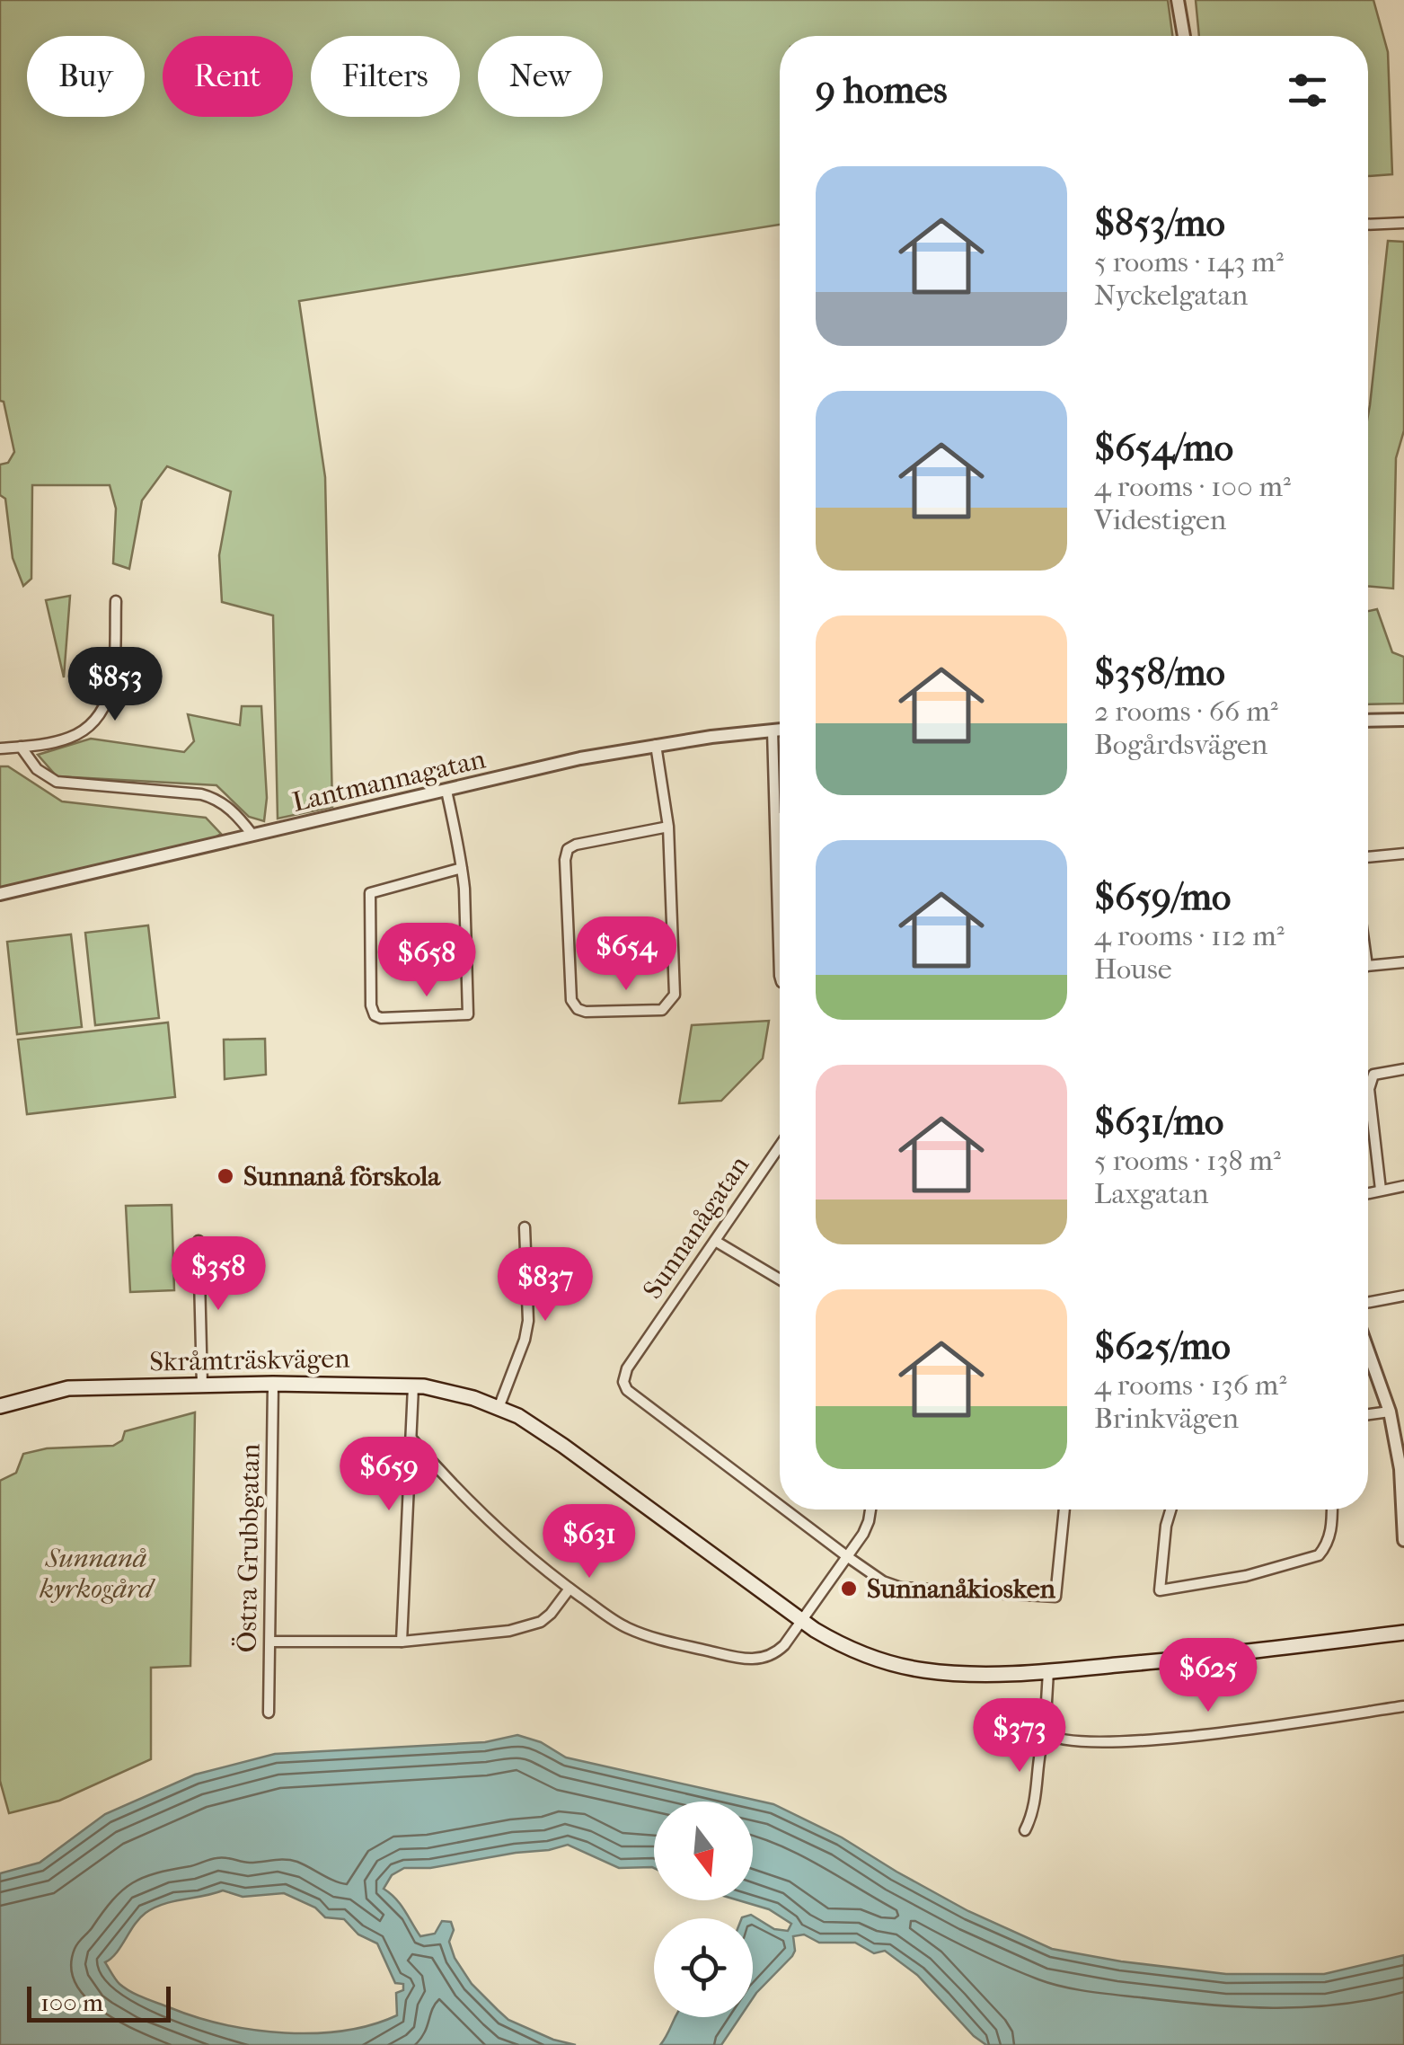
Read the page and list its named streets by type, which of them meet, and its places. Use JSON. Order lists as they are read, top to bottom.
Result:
{
  "streets": {
    "main road": ["Skråmträskvägen"],
    "street": ["Lantmannagatan", "Sunnanågatan", "Östra Grubbgatan"]
  },
  "crossings": [
    ["Skråmträskvägen", "Östra Grubbgatan"]
  ],
  "parks": ["Sunnanå kyrkogård"],
  "places": ["Sunnanå förskola", "Sunnanåkiosken"],
  "scale_bar": "100 m",
  "north": "bottom",
  "page": {
    "chip": [
      "Buy",
      "Rent",
      "Filters",
      "New"
    ],
    "heading": "9 homes",
    "list": [
      {
        "name": "$853/mo",
        "note": "5 rooms · 143 m² · Nyckelgatan"
      },
      {
        "name": "$654/mo",
        "note": "4 rooms · 100 m² · Videstigen"
      },
      {
        "name": "$358/mo",
        "note": "2 rooms · 66 m² · Bogårdsvägen"
      },
      {
        "name": "$659/mo",
        "note": "4 rooms · 112 m² · House"
      },
      {
        "name": "$631/mo",
        "note": "5 rooms · 138 m² · Laxgatan"
      },
      {
        "name": "$625/mo",
        "note": "4 rooms · 136 m² · Brinkvägen"
      }
    ],
    "price": [
      "$853",
      "$654",
      "$658",
      "$358",
      "$837",
      "$659",
      "$631",
      "$625",
      "$373"
    ],
    "scale": "100 m"
  }
}
